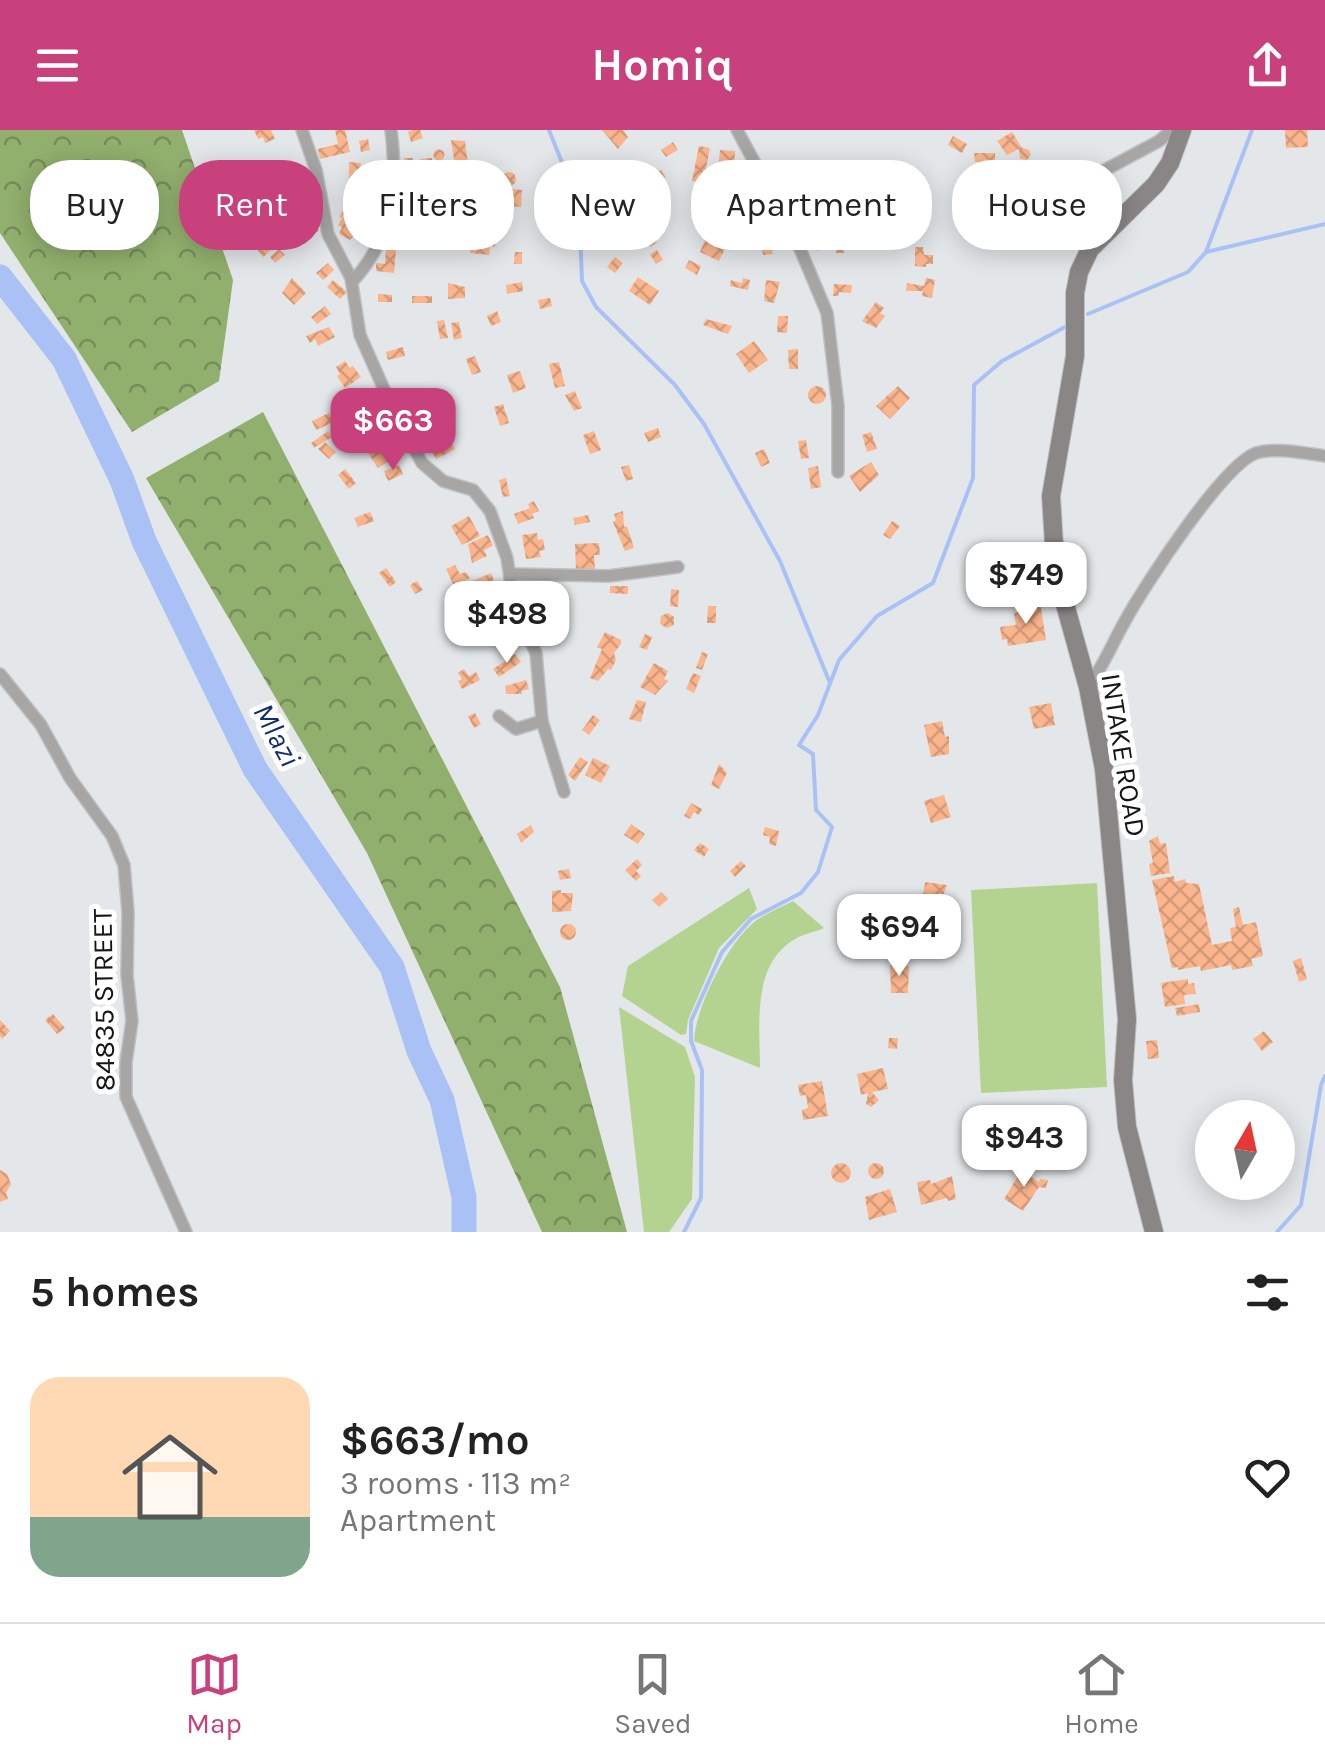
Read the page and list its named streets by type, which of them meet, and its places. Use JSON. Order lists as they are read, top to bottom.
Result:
{
  "streets": {
    "street": ["INTAKE ROAD", "84835 STREET"]
  },
  "water": ["Mlazi"],
  "north": "top",
  "page": {
    "header": "Homiq",
    "chip": [
      "Buy",
      "Rent",
      "Filters",
      "New",
      "Apartment",
      "House"
    ],
    "price": [
      "$663",
      "$749",
      "$498",
      "$694",
      "$943"
    ],
    "heading": "5 homes",
    "list": [
      {
        "name": "$663/mo",
        "note": "3 rooms · 113 m² · Apartment"
      }
    ],
    "tabs": ["Map", "Saved", "Home"]
  }
}
